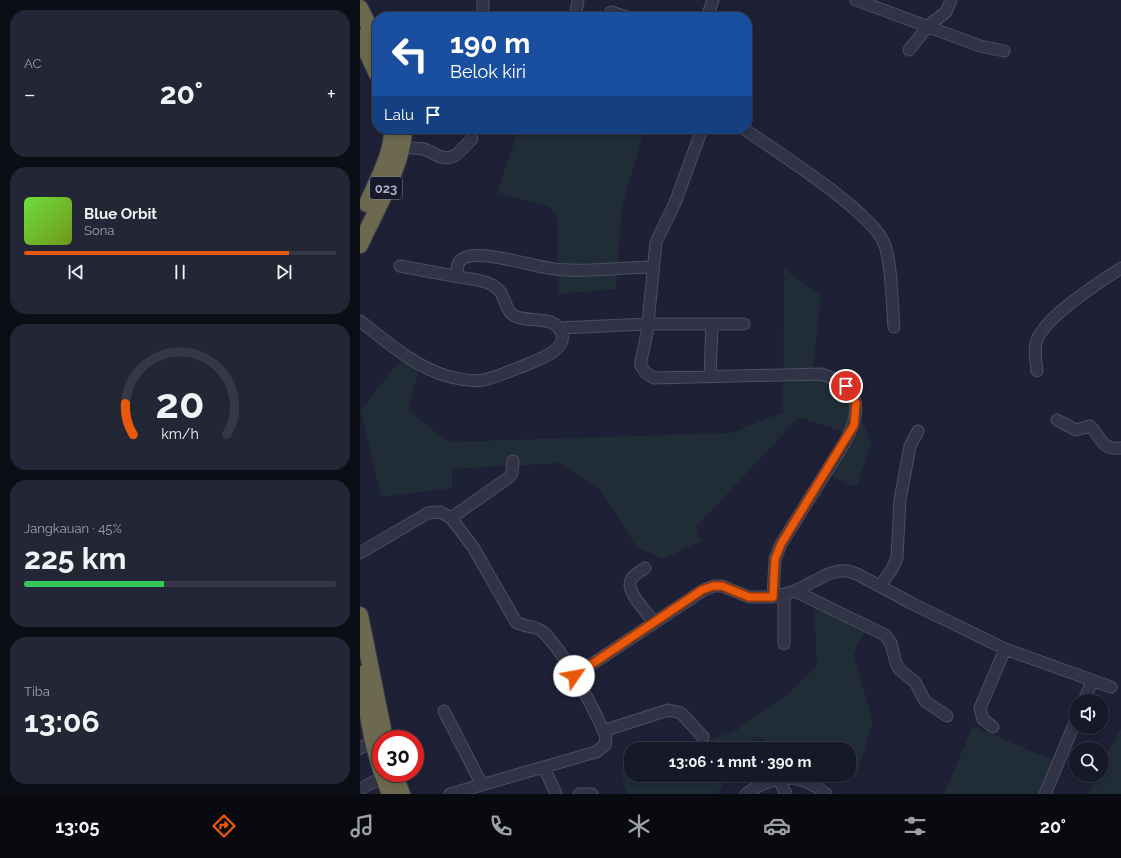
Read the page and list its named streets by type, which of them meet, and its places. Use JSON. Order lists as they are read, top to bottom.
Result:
{
  "streets": {
    "highway": ["023"]
  },
  "page": {
    "tile": [
      "AC",
      ["Jangkauan · 45%", "225 km"],
      ["Tiba", "13:06"]
    ],
    "turn": ["190 m", "Belok kiri"],
    "heat": ["−", "20°", "+"],
    "then": "Lalu",
    "song": ["Blue Orbit", "Sona"],
    "limit": "30",
    "trip": "13:06 · 1 mnt · 390 m",
    "tabs": ["13:05", "20°"],
    "gauge": ["20", "km/h"]
  }
}
